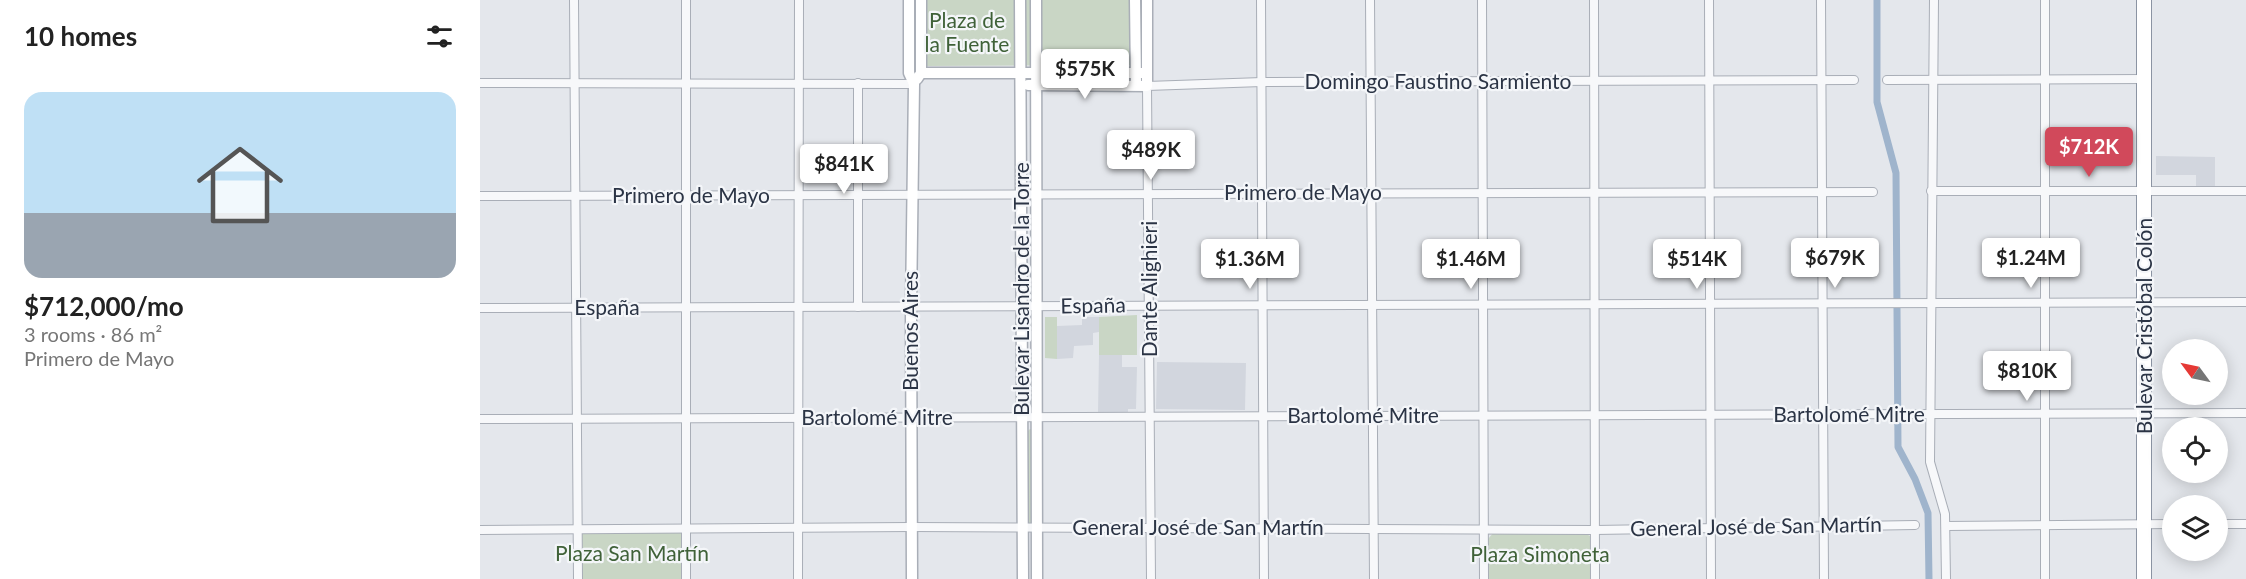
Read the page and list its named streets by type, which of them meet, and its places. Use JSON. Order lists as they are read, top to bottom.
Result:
{
  "streets": {
    "highway": ["Bulevar Cristóbal Colón"],
    "street": [
      "Domingo Faustino Sarmiento",
      "Primero de Mayo",
      "Bulevar Lisandro de la Torre",
      "Dante Alighieri",
      "España",
      "Buenos Aires",
      "Bartolomé Mitre",
      "General José de San Martín"
    ]
  },
  "crossings": [
    ["Domingo Faustino Sarmiento", "Bulevar Lisandro de la Torre"],
    ["Domingo Faustino Sarmiento", "Dante Alighieri"],
    ["Primero de Mayo", "Bulevar Lisandro de la Torre"],
    ["Primero de Mayo", "Dante Alighieri"],
    ["Primero de Mayo", "Buenos Aires"],
    ["Bulevar Lisandro de la Torre", "España"],
    ["Bulevar Lisandro de la Torre", "Bartolomé Mitre"],
    ["Bulevar Lisandro de la Torre", "General José de San Martín"],
    ["Dante Alighieri", "España"],
    ["Dante Alighieri", "Bartolomé Mitre"],
    ["Dante Alighieri", "General José de San Martín"],
    ["España", "Bulevar Cristóbal Colón"],
    ["España", "Buenos Aires"],
    ["Bulevar Cristóbal Colón", "Bartolomé Mitre"],
    ["Buenos Aires", "Bartolomé Mitre"],
    ["Buenos Aires", "General José de San Martín"]
  ],
  "parks": ["Plaza de la Fuente", "Plaza San Martín", "Plaza Simoneta"],
  "north": "top left",
  "page": {
    "heading": "10 homes",
    "price": [
      "$575K",
      "$712K",
      "$489K",
      "$841K",
      "$679K",
      "$1.24M",
      "$1.36M",
      "$1.46M",
      "$514K",
      "$810K"
    ],
    "list": [
      {
        "name": "$712,000/mo",
        "note": "3 rooms · 86 m² · Primero de Mayo"
      }
    ]
  }
}
